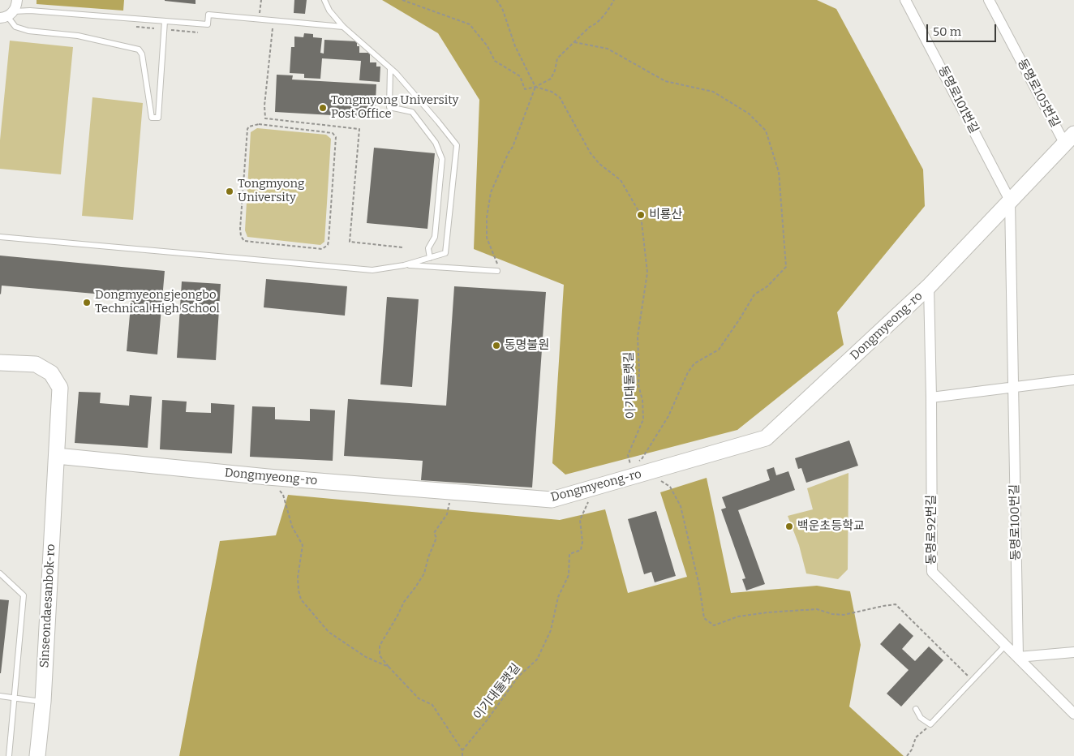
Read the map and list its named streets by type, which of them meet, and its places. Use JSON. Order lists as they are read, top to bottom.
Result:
{
  "streets": {
    "street": [
      "동명로105번길",
      "동명로101번길",
      "Dongmyeong-ro",
      "동명로100번길",
      "동명로92번길",
      "Sinseondaesanbok-ro"
    ],
    "path": ["이기대둘랫길"]
  },
  "crossings": [
    ["동명로105번길", "Dongmyeong-ro"],
    ["동명로101번길", "Dongmyeong-ro"],
    ["동명로101번길", "동명로100번길"],
    ["Dongmyeong-ro", "이기대둘랫길"],
    ["Dongmyeong-ro", "동명로100번길"],
    ["Dongmyeong-ro", "동명로92번길"],
    ["Dongmyeong-ro", "Sinseondaesanbok-ro"],
    ["동명로100번길", "동명로92번길"]
  ],
  "places": [
    "Tongmyong University Post Office",
    "Tongmyong University",
    "비룡산",
    "Dongmyeongjeongbo Technical High School",
    "동명불원",
    "백운초등학교"
  ],
  "scale_bar": "50 m"
}
